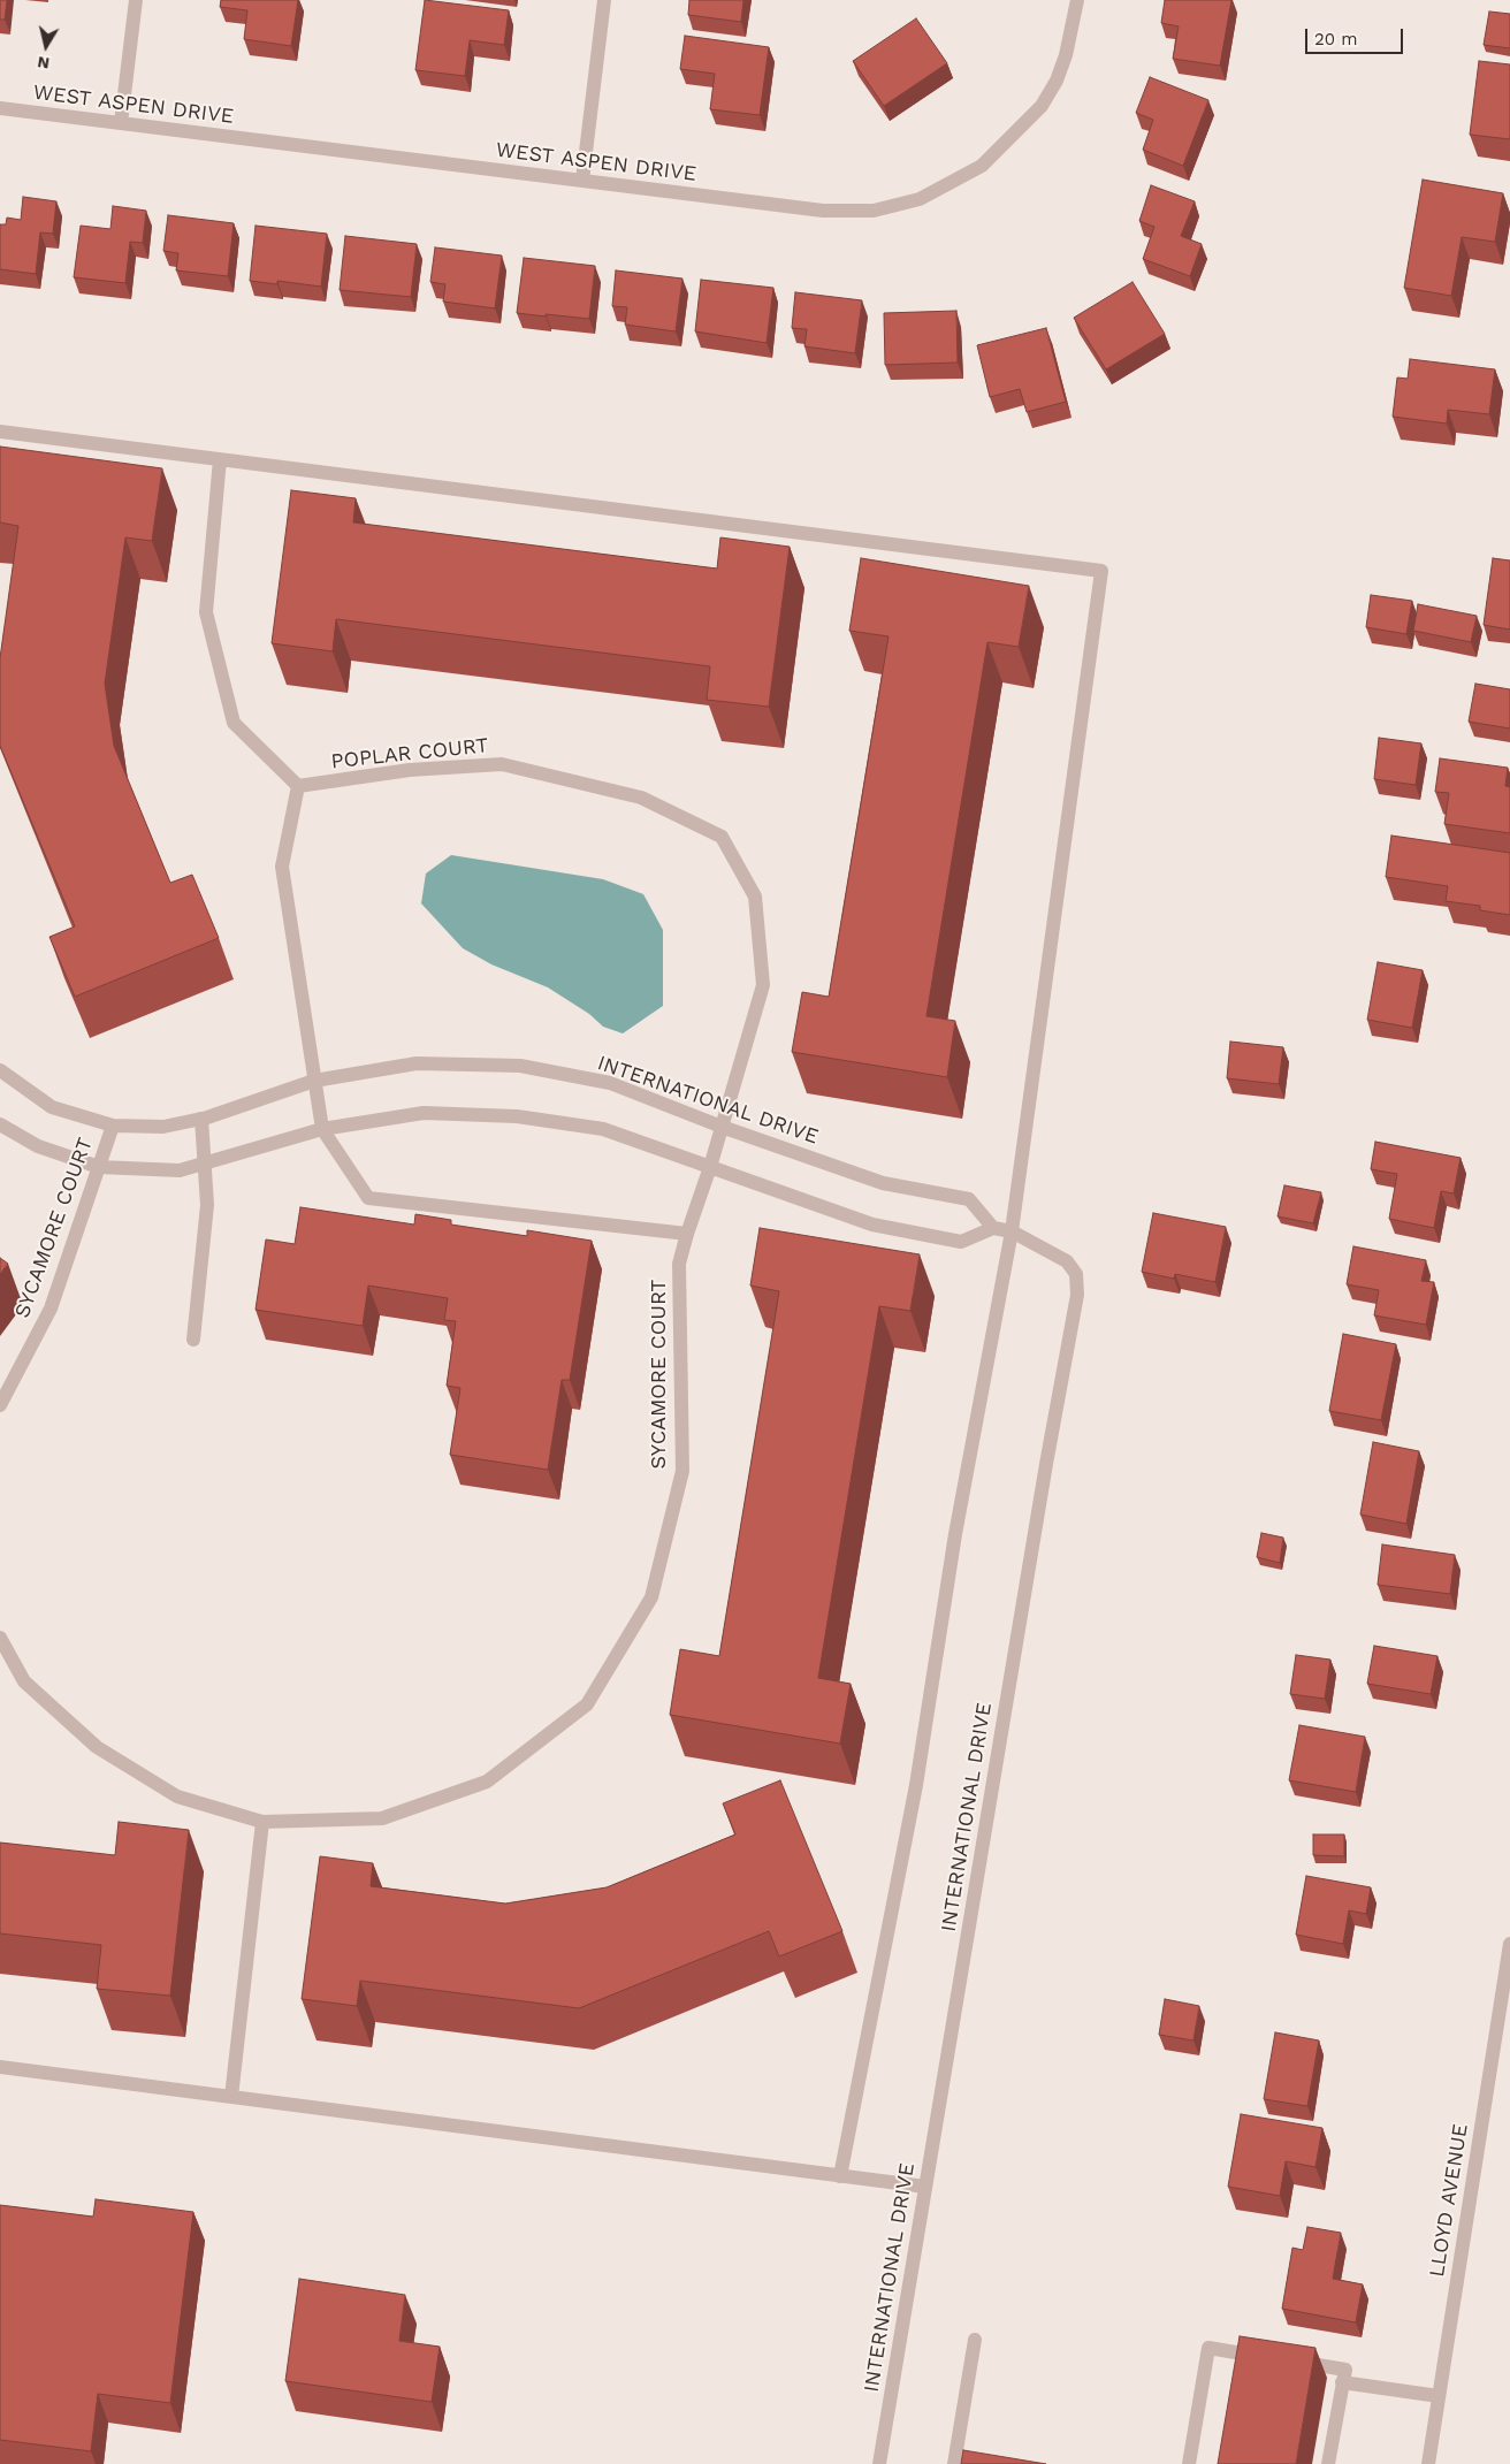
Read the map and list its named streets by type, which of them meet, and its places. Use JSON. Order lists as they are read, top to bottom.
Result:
{
  "streets": {
    "street": [
      "WEST ASPEN DRIVE",
      "POPLAR COURT",
      "INTERNATIONAL DRIVE",
      "SYCAMORE COURT",
      "LLOYD AVENUE"
    ]
  },
  "crossings": [
    ["POPLAR COURT", "INTERNATIONAL DRIVE"],
    ["POPLAR COURT", "SYCAMORE COURT"],
    ["INTERNATIONAL DRIVE", "SYCAMORE COURT"]
  ],
  "scale_bar": "20 m",
  "north": "bottom"
}
